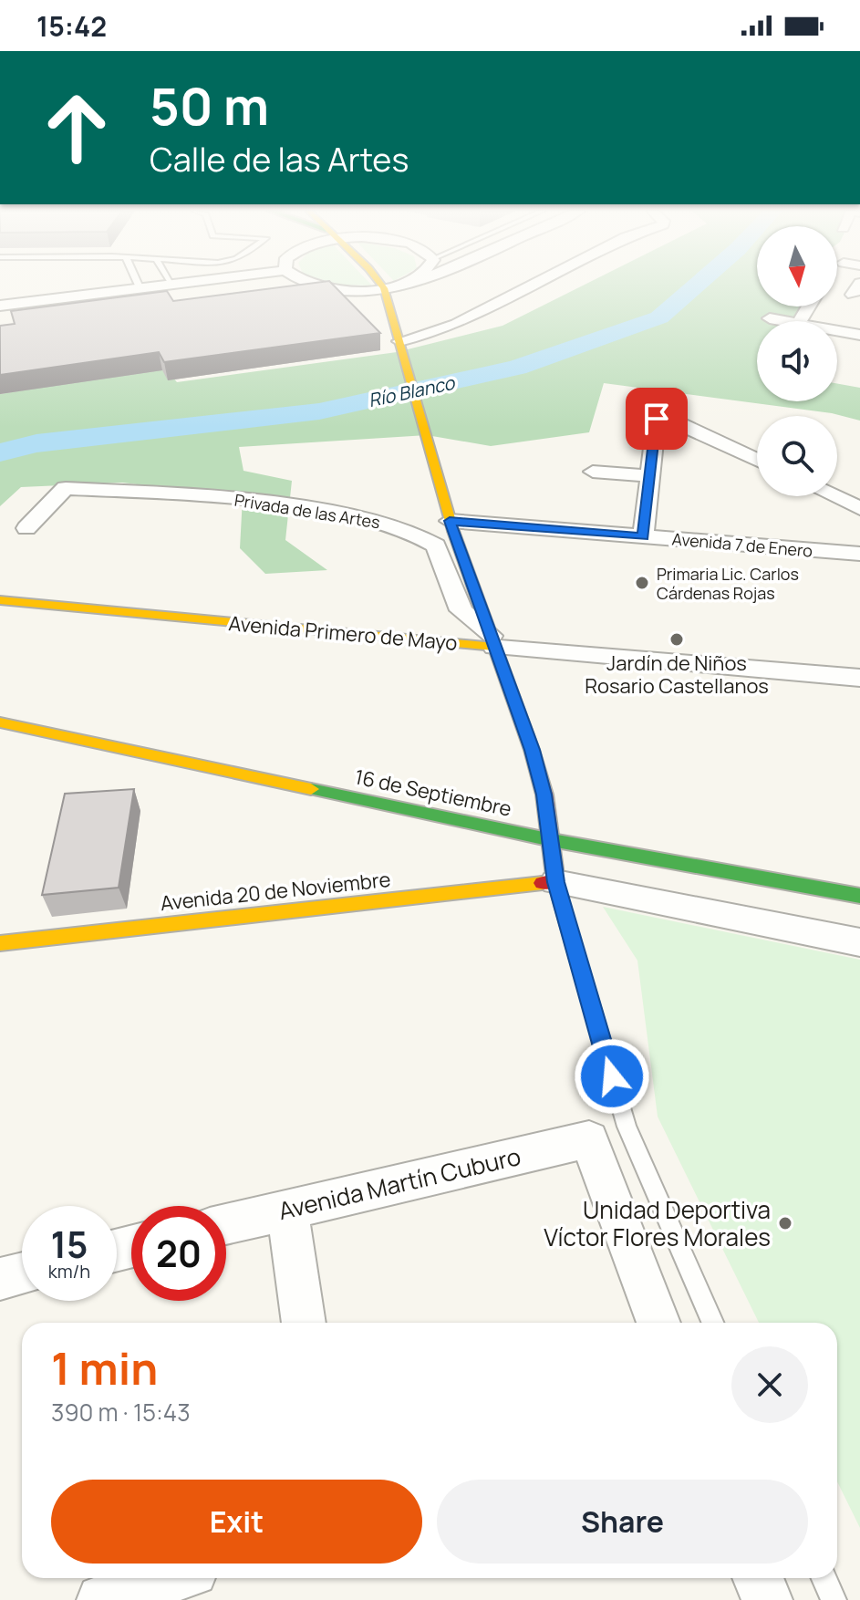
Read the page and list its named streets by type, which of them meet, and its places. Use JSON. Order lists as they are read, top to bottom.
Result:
{
  "streets": {
    "main road": ["Avenida Primero de Mayo", "16 de Septiembre", "Avenida 20 de Noviembre"],
    "street": ["Privada de las Artes", "Avenida 7 de Enero", "Avenida Martín Cuburo"]
  },
  "crossings": [
    ["Privada de las Artes", "Avenida Primero de Mayo"]
  ],
  "water": ["Río Blanco"],
  "places": ["Primaria Lic. Carlos Cárdenas Rojas", "Jardín de Niños Rosario Castellanos", "Unidad Deportiva Víctor Flores Morales"],
  "north": "bottom",
  "page": {
    "status": "15:42",
    "turn": ["50 m", "Calle de las Artes"],
    "speed": "15 km/h",
    "limit": "20",
    "heading": ["1 min", "390 m · 15:43"],
    "buttons": ["Exit", "Share"]
  }
}
